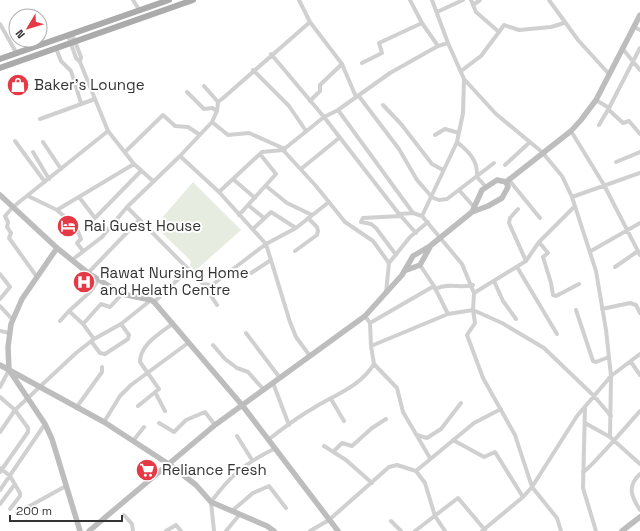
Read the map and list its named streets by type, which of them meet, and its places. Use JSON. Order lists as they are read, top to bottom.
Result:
{
  "places": {
    "shop": ["Baker's Lounge"],
    "hotel": ["Rai Guest House"],
    "hospital": ["Rawat Nursing Home and Helath Centre"],
    "supermarket": ["Reliance Fresh"]
  },
  "scale_bar": "200 m",
  "north": "bottom left"
}
